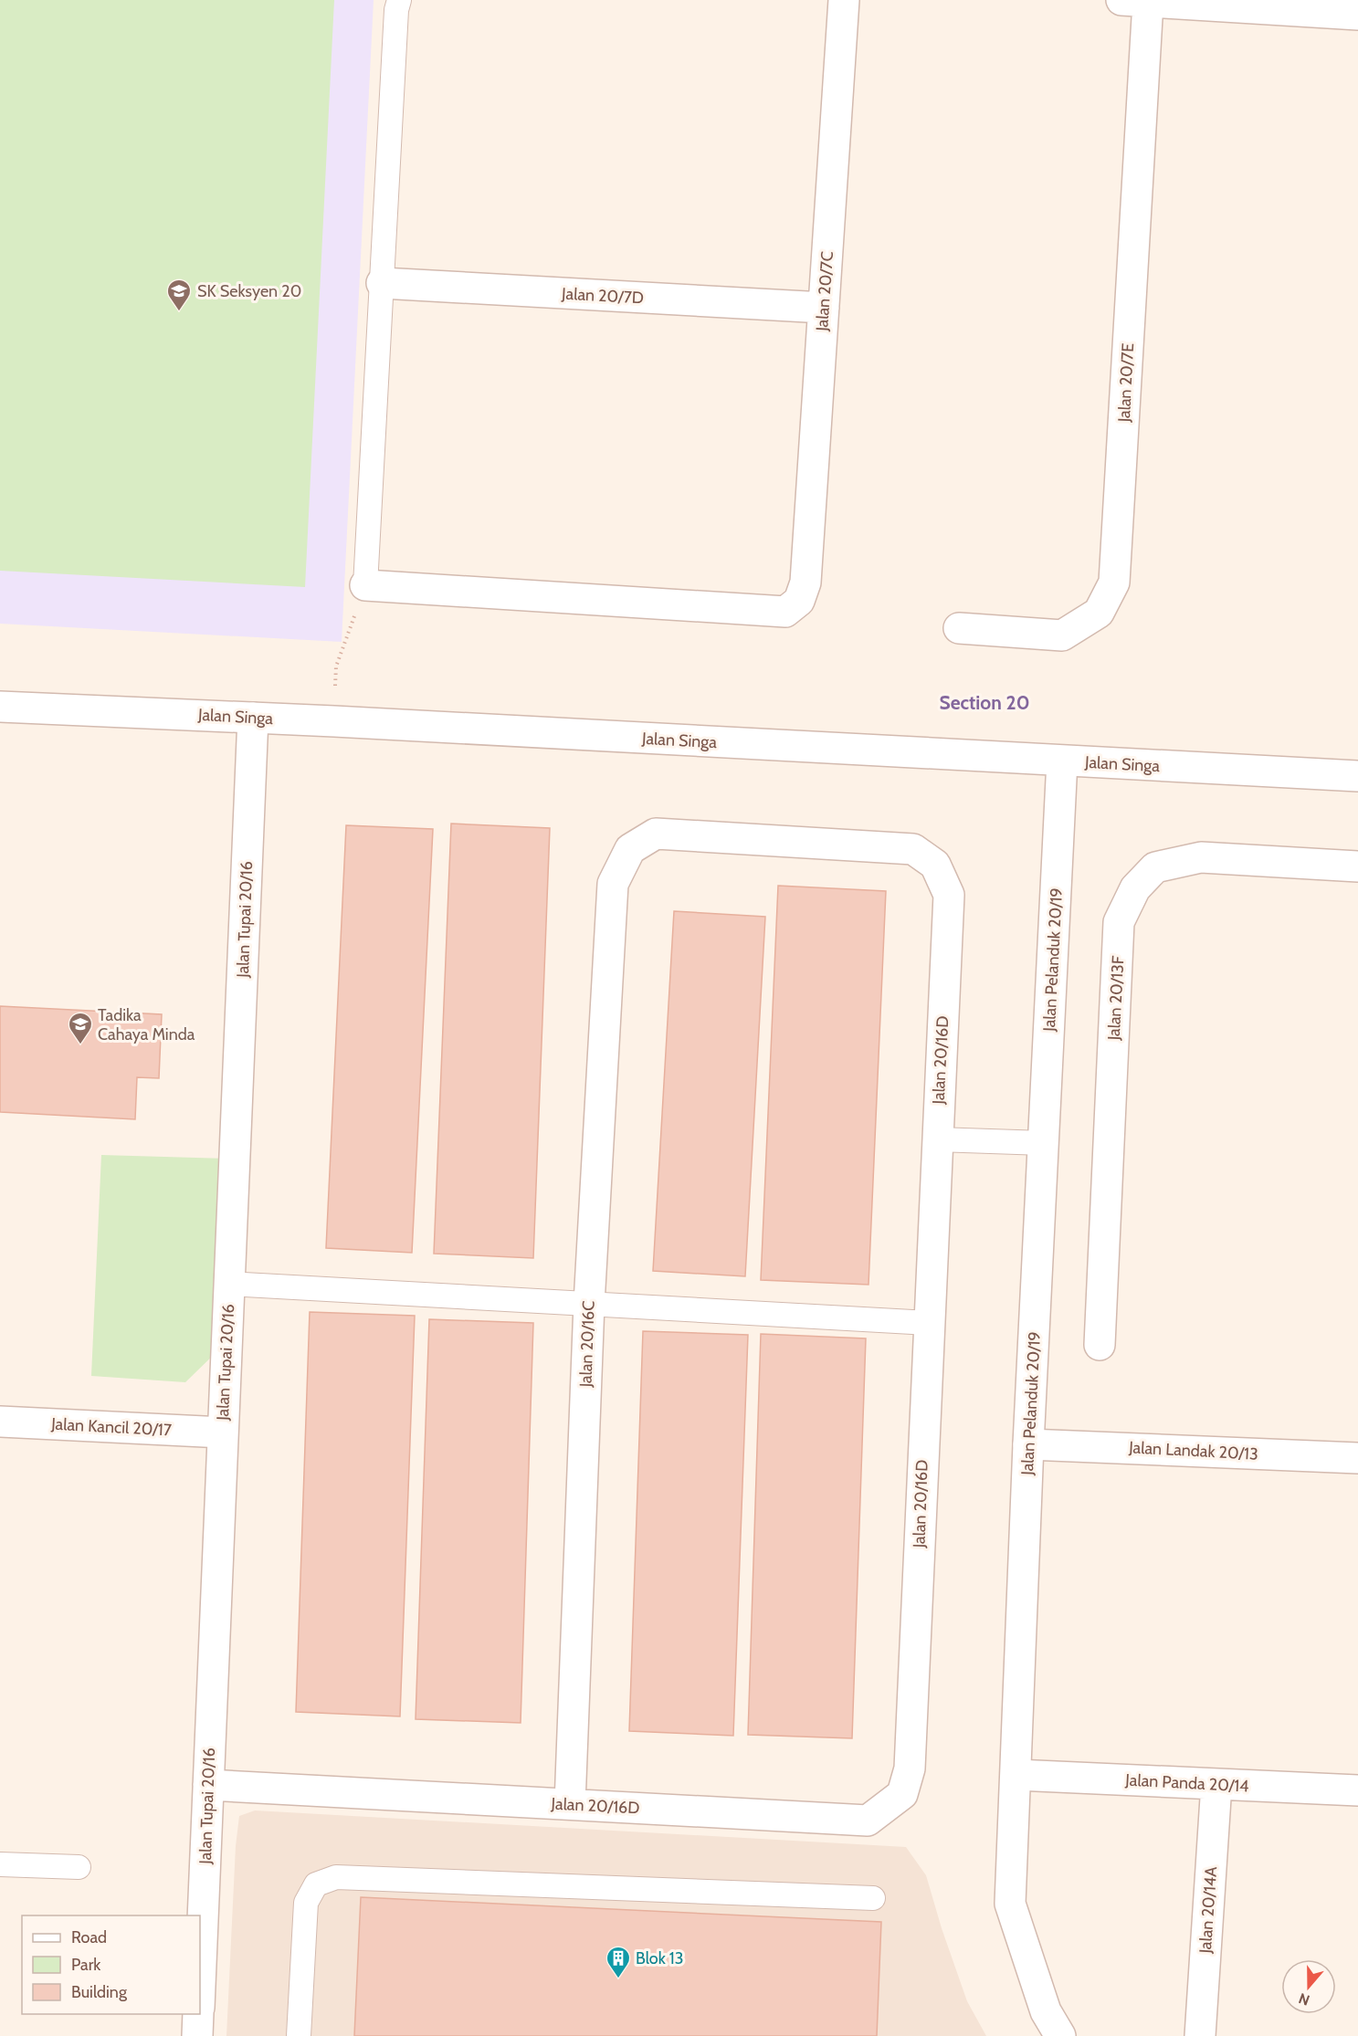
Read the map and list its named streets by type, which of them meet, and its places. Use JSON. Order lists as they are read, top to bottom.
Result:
{
  "streets": {
    "street": [
      "Jalan 20/7C",
      "Jalan 20/7D",
      "Jalan 20/7E",
      "Jalan Singa",
      "Jalan Tupai 20/16",
      "Jalan Pelanduk 20/19",
      "Jalan 20/13F",
      "Jalan 20/16D",
      "Jalan 20/16C",
      "Jalan Kancil 20/17",
      "Jalan Landak 20/13",
      "Jalan Panda 20/14",
      "Jalan 20/14A"
    ]
  },
  "crossings": [
    ["Jalan 20/7C", "Jalan 20/7D"],
    ["Jalan Singa", "Jalan Tupai 20/16"],
    ["Jalan Singa", "Jalan Pelanduk 20/19"],
    ["Jalan Tupai 20/16", "Jalan 20/16D"],
    ["Jalan Tupai 20/16", "Jalan Kancil 20/17"],
    ["Jalan Pelanduk 20/19", "Jalan Landak 20/13"],
    ["Jalan Pelanduk 20/19", "Jalan Panda 20/14"],
    ["Jalan 20/16D", "Jalan 20/16C"],
    ["Jalan Panda 20/14", "Jalan 20/14A"]
  ],
  "districts": ["Section 20"],
  "places": {
    "school or university": ["SK Seksyen 20", "Tadika Cahaya Minda"],
    "building": ["Blok 13"]
  },
  "legend": ["Road", "Park", "Building"],
  "north": "bottom"
}
